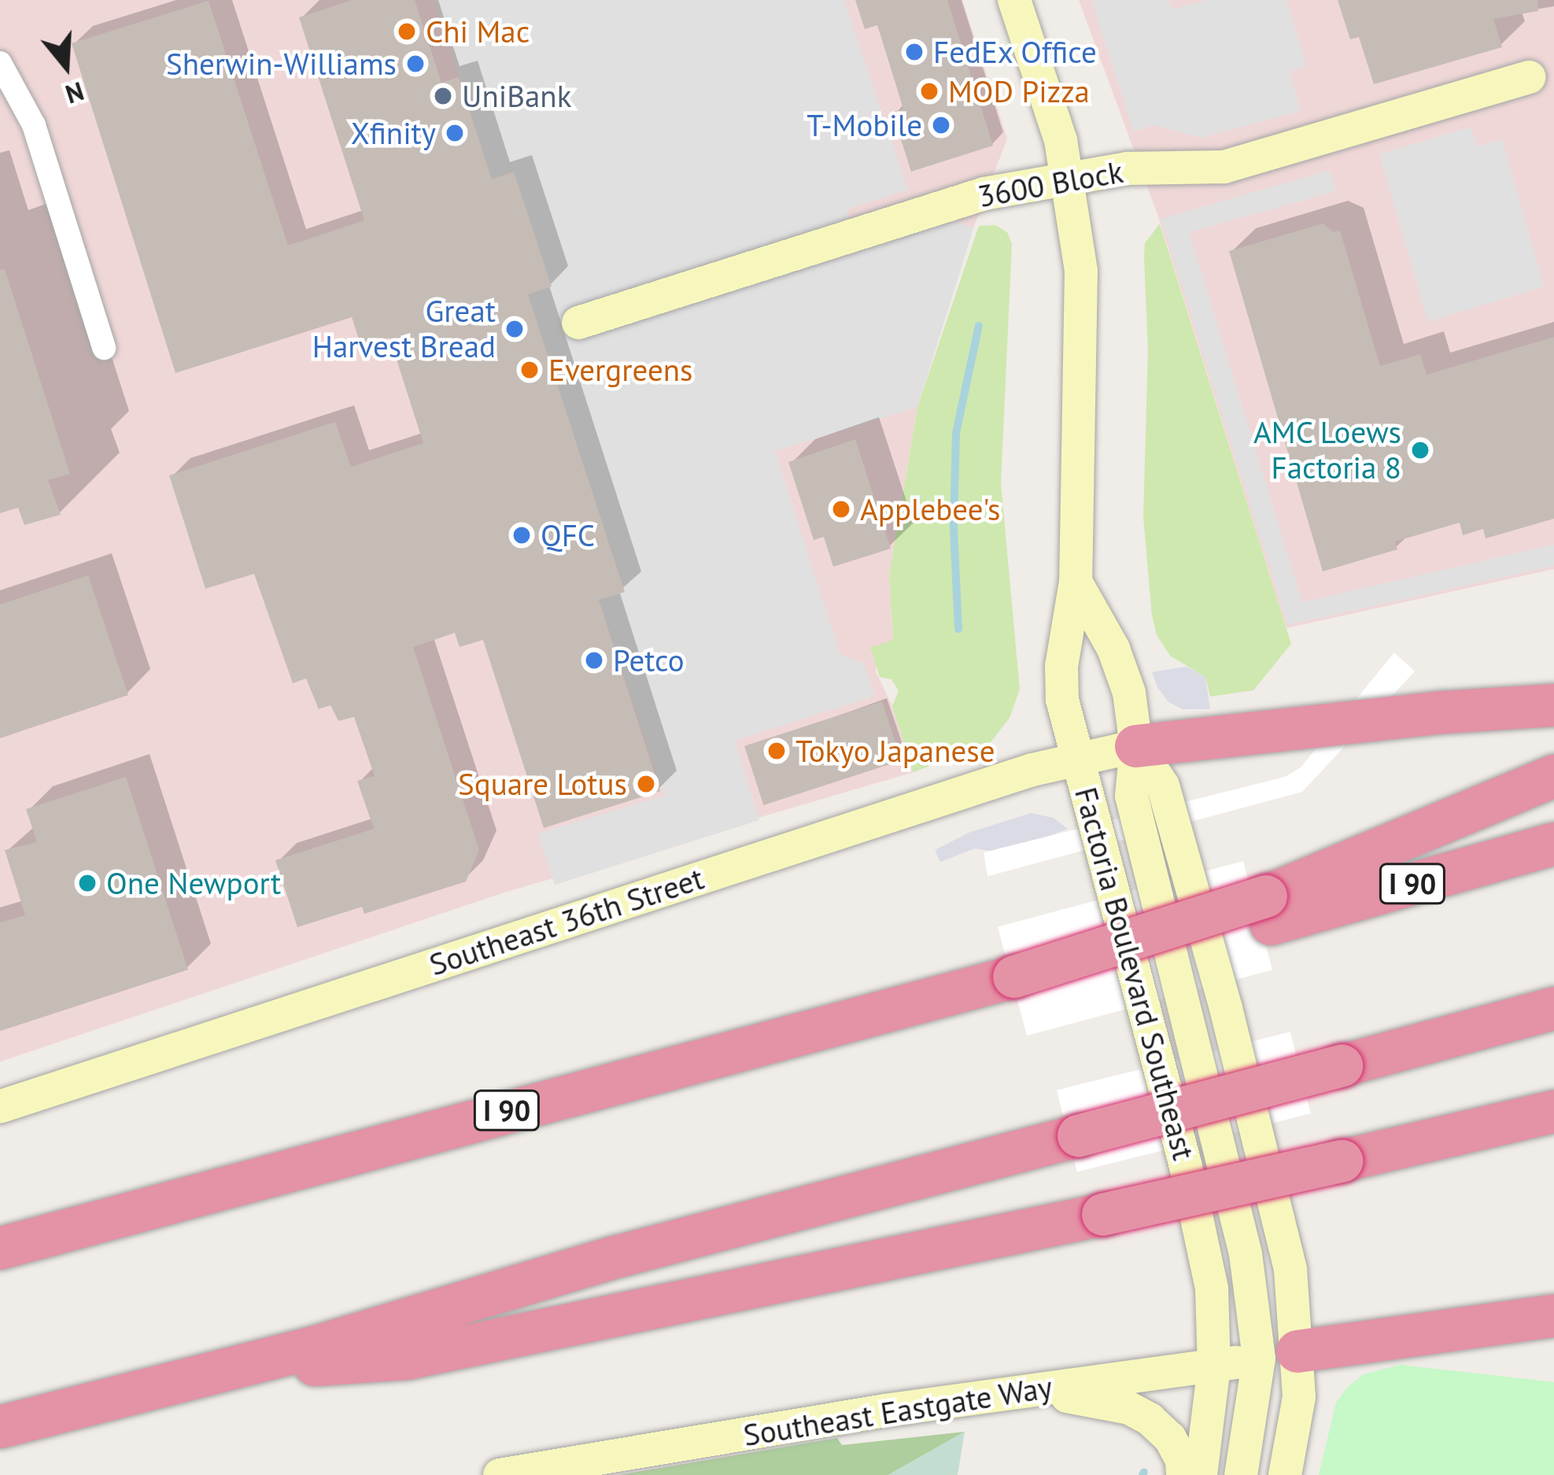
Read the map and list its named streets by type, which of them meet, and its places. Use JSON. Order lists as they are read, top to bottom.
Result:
{
  "streets": {
    "highway": ["I 90"],
    "main road": [
      "3600 Block",
      "Southeast 36th Street",
      "Factoria Boulevard Southeast",
      "Southeast Eastgate Way"
    ]
  },
  "crossings": [
    ["3600 Block", "Factoria Boulevard Southeast"],
    ["Southeast 36th Street", "Factoria Boulevard Southeast"],
    ["Factoria Boulevard Southeast", "Southeast Eastgate Way"]
  ],
  "places": [
    "Chi Mac",
    "FedEx Office",
    "Sherwin-Williams",
    "MOD Pizza",
    "UniBank",
    "T-Mobile",
    "Xfinity",
    "Great Harvest Bread",
    "Evergreens",
    "AMC Loews Factoria 8",
    "Applebee's",
    "QFC",
    "Petco",
    "Tokyo Japanese",
    "Square Lotus",
    "One Newport"
  ],
  "north": "bottom"
}
